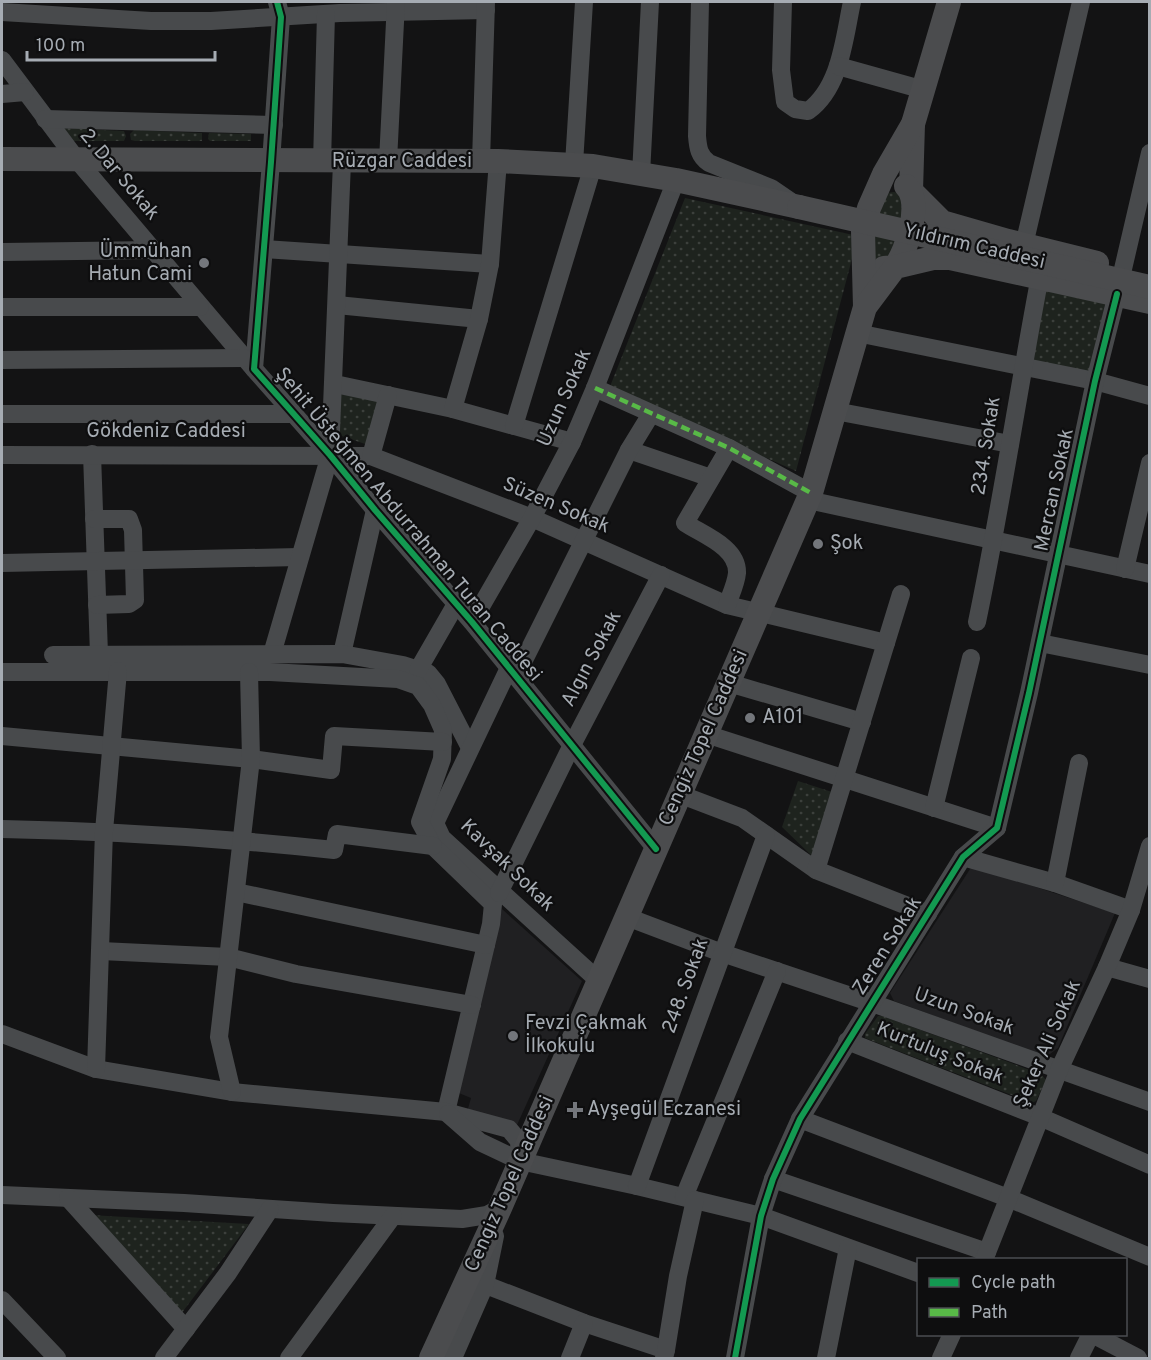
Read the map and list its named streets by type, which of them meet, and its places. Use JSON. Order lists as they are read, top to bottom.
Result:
{
  "streets": {
    "main road": ["Rüzgar Caddesi", "Yıldırım Caddesi", "Cengiz Topel Caddesi"],
    "street": [
      "2. Dar Sokak",
      "Uzun Sokak",
      "Gökdeniz Caddesi",
      "234. Sokak",
      "Mercan Sokak",
      "Süzen Sokak",
      "Şehit Üsteğmen Abdurrahman Turan Caddesi",
      "Algın Sokak",
      "Kavşak Sokak",
      "Zeren Sokak",
      "248. Sokak",
      "Şeker Ali Sokak",
      "Kurtuluş Sokak"
    ]
  },
  "crossings": [
    ["Rüzgar Caddesi", "2. Dar Sokak"],
    ["Rüzgar Caddesi", "Yıldırım Caddesi"],
    ["Rüzgar Caddesi", "Uzun Sokak"],
    ["Rüzgar Caddesi", "Şehit Üsteğmen Abdurrahman Turan Caddesi"],
    ["2. Dar Sokak", "Şehit Üsteğmen Abdurrahman Turan Caddesi"],
    ["Uzun Sokak", "Süzen Sokak"],
    ["Uzun Sokak", "Şehit Üsteğmen Abdurrahman Turan Caddesi"],
    ["Uzun Sokak", "Cengiz Topel Caddesi"],
    ["Uzun Sokak", "Zeren Sokak"],
    ["Uzun Sokak", "248. Sokak"],
    ["Uzun Sokak", "Şeker Ali Sokak"],
    ["Gökdeniz Caddesi", "Süzen Sokak"],
    ["Gökdeniz Caddesi", "Şehit Üsteğmen Abdurrahman Turan Caddesi"],
    ["Mercan Sokak", "Zeren Sokak"],
    ["Süzen Sokak", "Şehit Üsteğmen Abdurrahman Turan Caddesi"],
    ["Süzen Sokak", "Algın Sokak"],
    ["Süzen Sokak", "Cengiz Topel Caddesi"],
    ["Süzen Sokak", "Kavşak Sokak"],
    ["Şehit Üsteğmen Abdurrahman Turan Caddesi", "Algın Sokak"],
    ["Şehit Üsteğmen Abdurrahman Turan Caddesi", "Cengiz Topel Caddesi"],
    ["Şehit Üsteğmen Abdurrahman Turan Caddesi", "Kavşak Sokak"],
    ["Algın Sokak", "Kavşak Sokak"],
    ["Cengiz Topel Caddesi", "Kavşak Sokak"],
    ["Zeren Sokak", "Kurtuluş Sokak"],
    ["Şeker Ali Sokak", "Kurtuluş Sokak"]
  ],
  "places": {
    "other": [
      "Ümmühan Hatun Cami",
      "Şok",
      "A101",
      "Fevzi Çakmak İlkokulu"
    ],
    "health": ["Ayşegül Eczanesi"]
  },
  "legend": ["Cycle path", "Path"],
  "scale_bar": "100 m"
}
